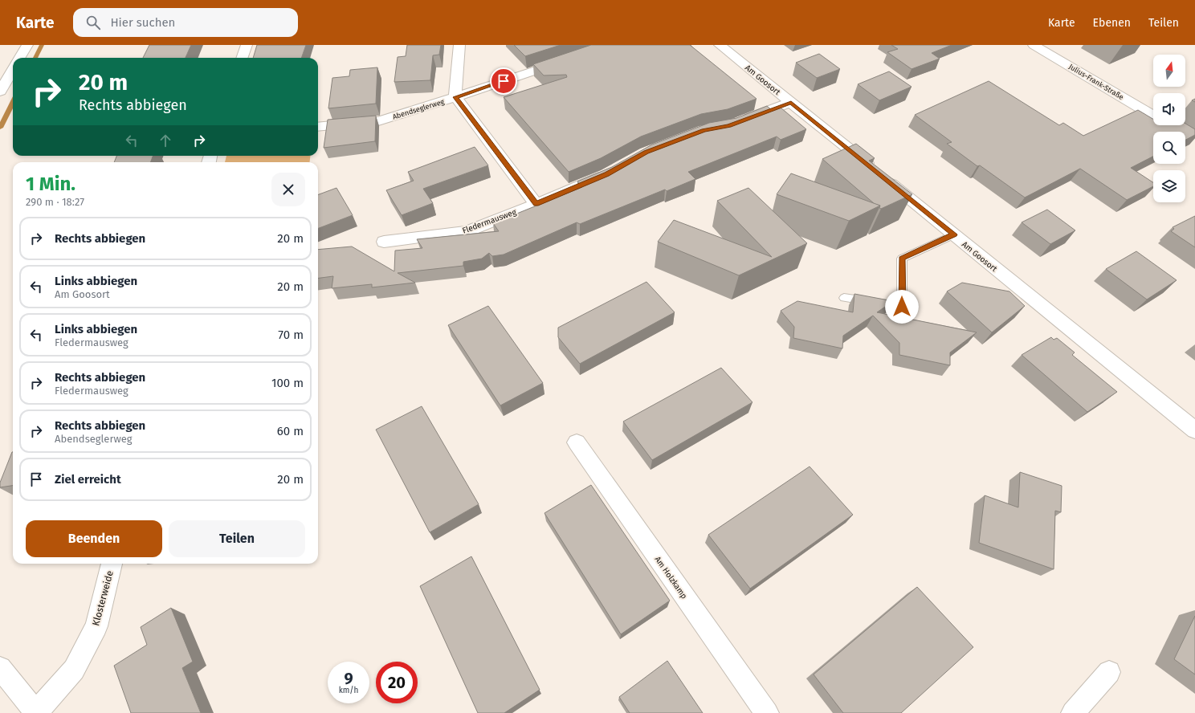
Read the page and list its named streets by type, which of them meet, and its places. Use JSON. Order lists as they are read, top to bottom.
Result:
{
  "streets": {
    "street": [
      "Am Goosort",
      "Julius-Frank-Straße",
      "Abendseglerweg",
      "Fledermausweg",
      "Am Holzkamp",
      "Klosterweide"
    ]
  },
  "north": "top",
  "page": {
    "header": "Karte",
    "search": "Hier suchen",
    "nav": ["Karte", "Ebenen", "Teilen"],
    "turn": ["20 m", "Rechts abbiegen"],
    "heading": ["1 Min.", "290 m · 18:27"],
    "list": [
      {
        "name": "Rechts abbiegen",
        "value": "20 m"
      },
      {
        "name": "Links abbiegen",
        "note": "Am Goosort",
        "value": "20 m"
      },
      {
        "name": "Links abbiegen",
        "note": "Fledermausweg",
        "value": "70 m"
      },
      {
        "name": "Rechts abbiegen",
        "note": "Fledermausweg",
        "value": "100 m"
      },
      {
        "name": "Rechts abbiegen",
        "note": "Abendseglerweg",
        "value": "60 m"
      },
      {
        "name": "Ziel erreicht",
        "value": "20 m"
      }
    ],
    "buttons": ["Beenden", "Teilen"],
    "speed": "9 km/h",
    "limit": "20"
  }
}
